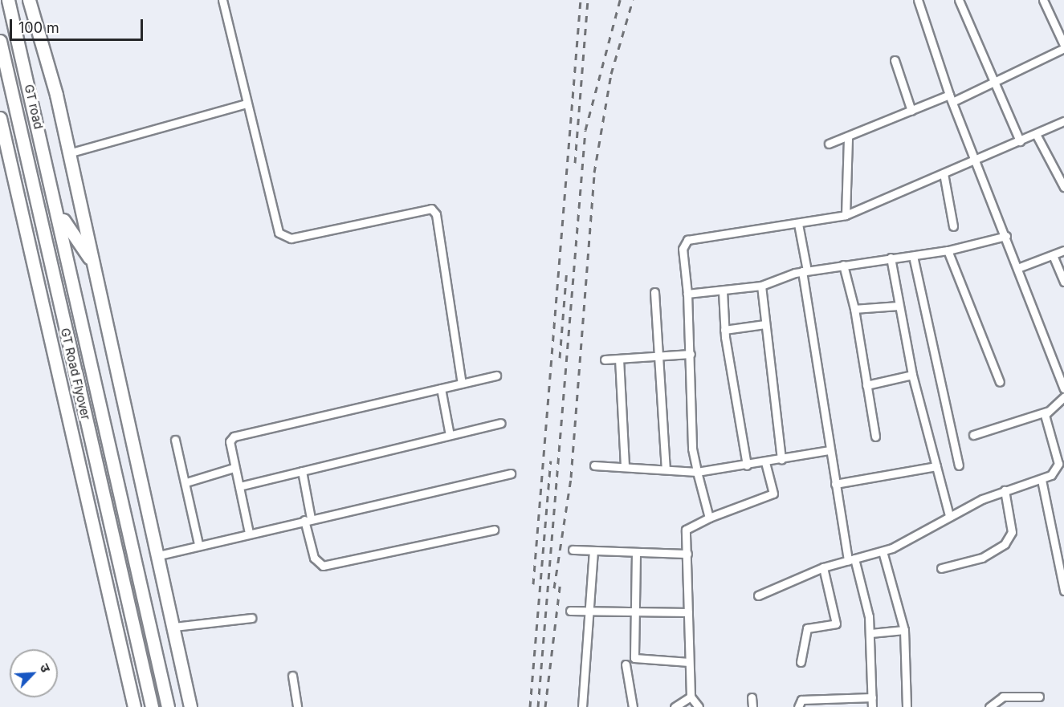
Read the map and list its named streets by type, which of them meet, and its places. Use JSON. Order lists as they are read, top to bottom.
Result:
{
  "streets": {
    "highway": ["GT road", "GT Road Flyover"]
  },
  "crossings": [
    ["GT road", "GT Road Flyover"]
  ],
  "scale_bar": "100 m",
  "north": "top right"
}
